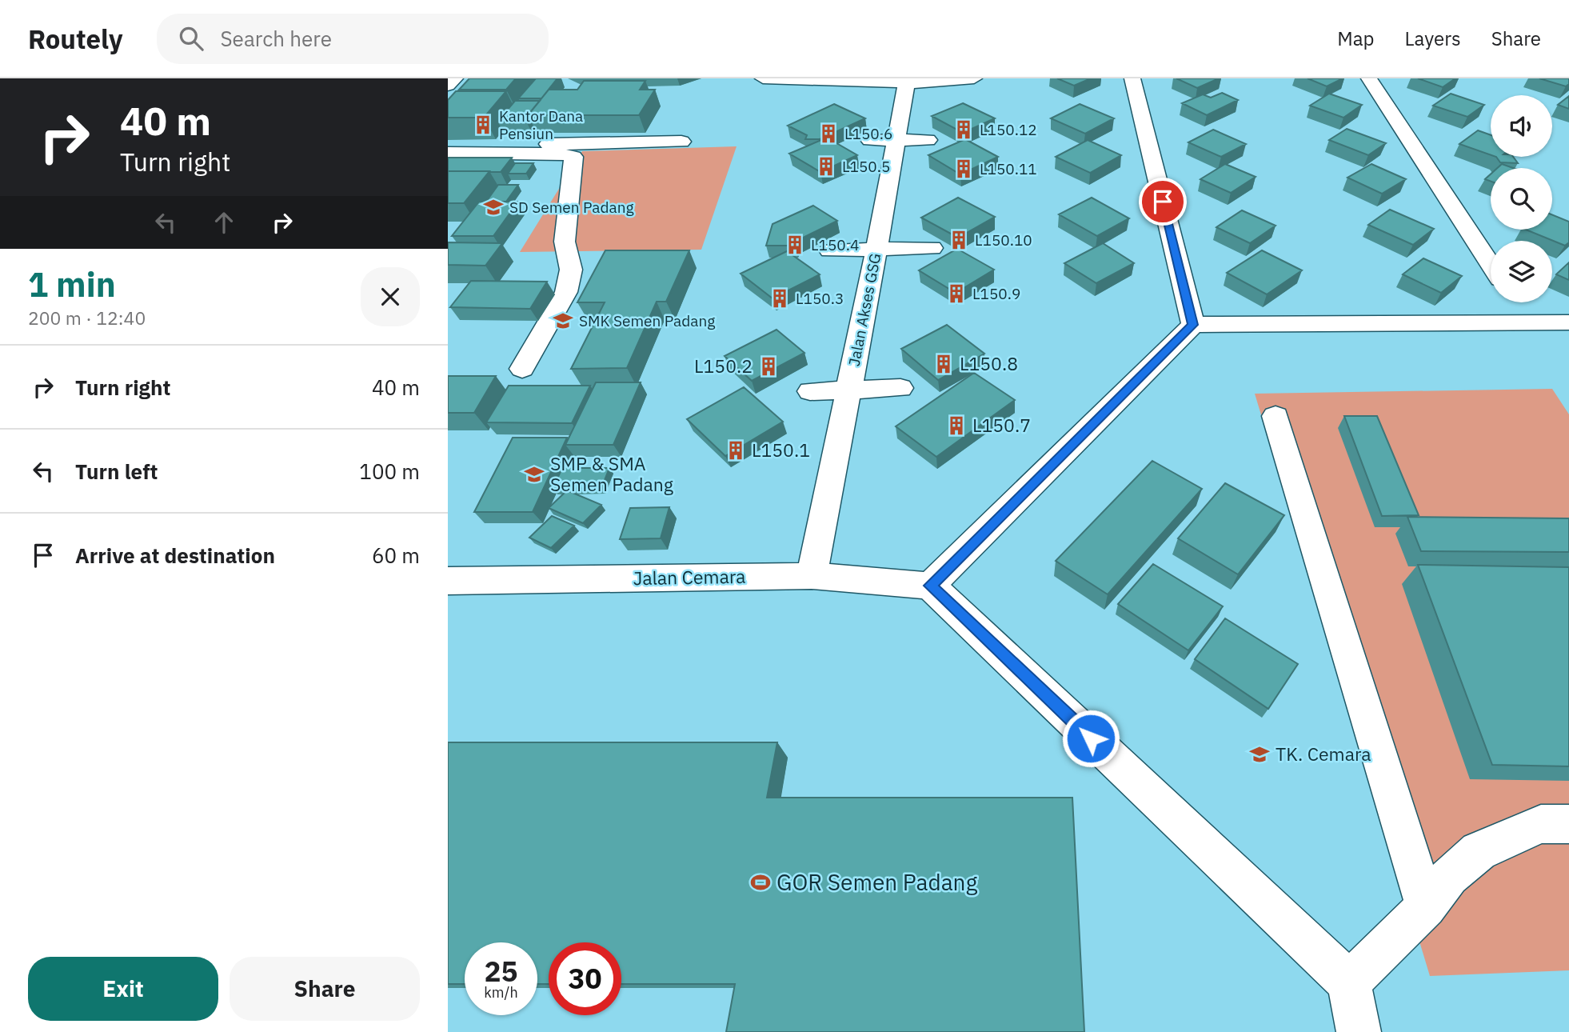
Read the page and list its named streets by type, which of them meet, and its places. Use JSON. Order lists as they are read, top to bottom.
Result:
{
  "streets": {
    "street": ["Jalan Akses GSG", "Jalan Cemara"]
  },
  "crossings": [
    ["Jalan Akses GSG", "Jalan Cemara"]
  ],
  "places": {
    "building": [
      "Kantor Dana Pensiun",
      "L150.12",
      "L150.6",
      "L150.5",
      "L150.11",
      "L150.10",
      "L150.4",
      "L150.9",
      "L150.3",
      "L150.8",
      "L150.2",
      "L150.7",
      "L150.1"
    ],
    "school or university": [
      "SD Semen Padang",
      "SMK Semen Padang",
      "SMP & SMA Semen Padang",
      "TK. Cemara"
    ],
    "sports": ["GOR Semen Padang"]
  },
  "page": {
    "header": "Routely",
    "search": "Search here",
    "nav": ["Map", "Layers", "Share"],
    "turn": ["40 m", "Turn right"],
    "heading": ["1 min", "200 m · 12:40"],
    "list": [
      {
        "name": "Turn right",
        "value": "40 m"
      },
      {
        "name": "Turn left",
        "value": "100 m"
      },
      {
        "name": "Arrive at destination",
        "value": "60 m"
      }
    ],
    "speed": "25 km/h",
    "limit": "30",
    "buttons": ["Exit", "Share"]
  }
}
